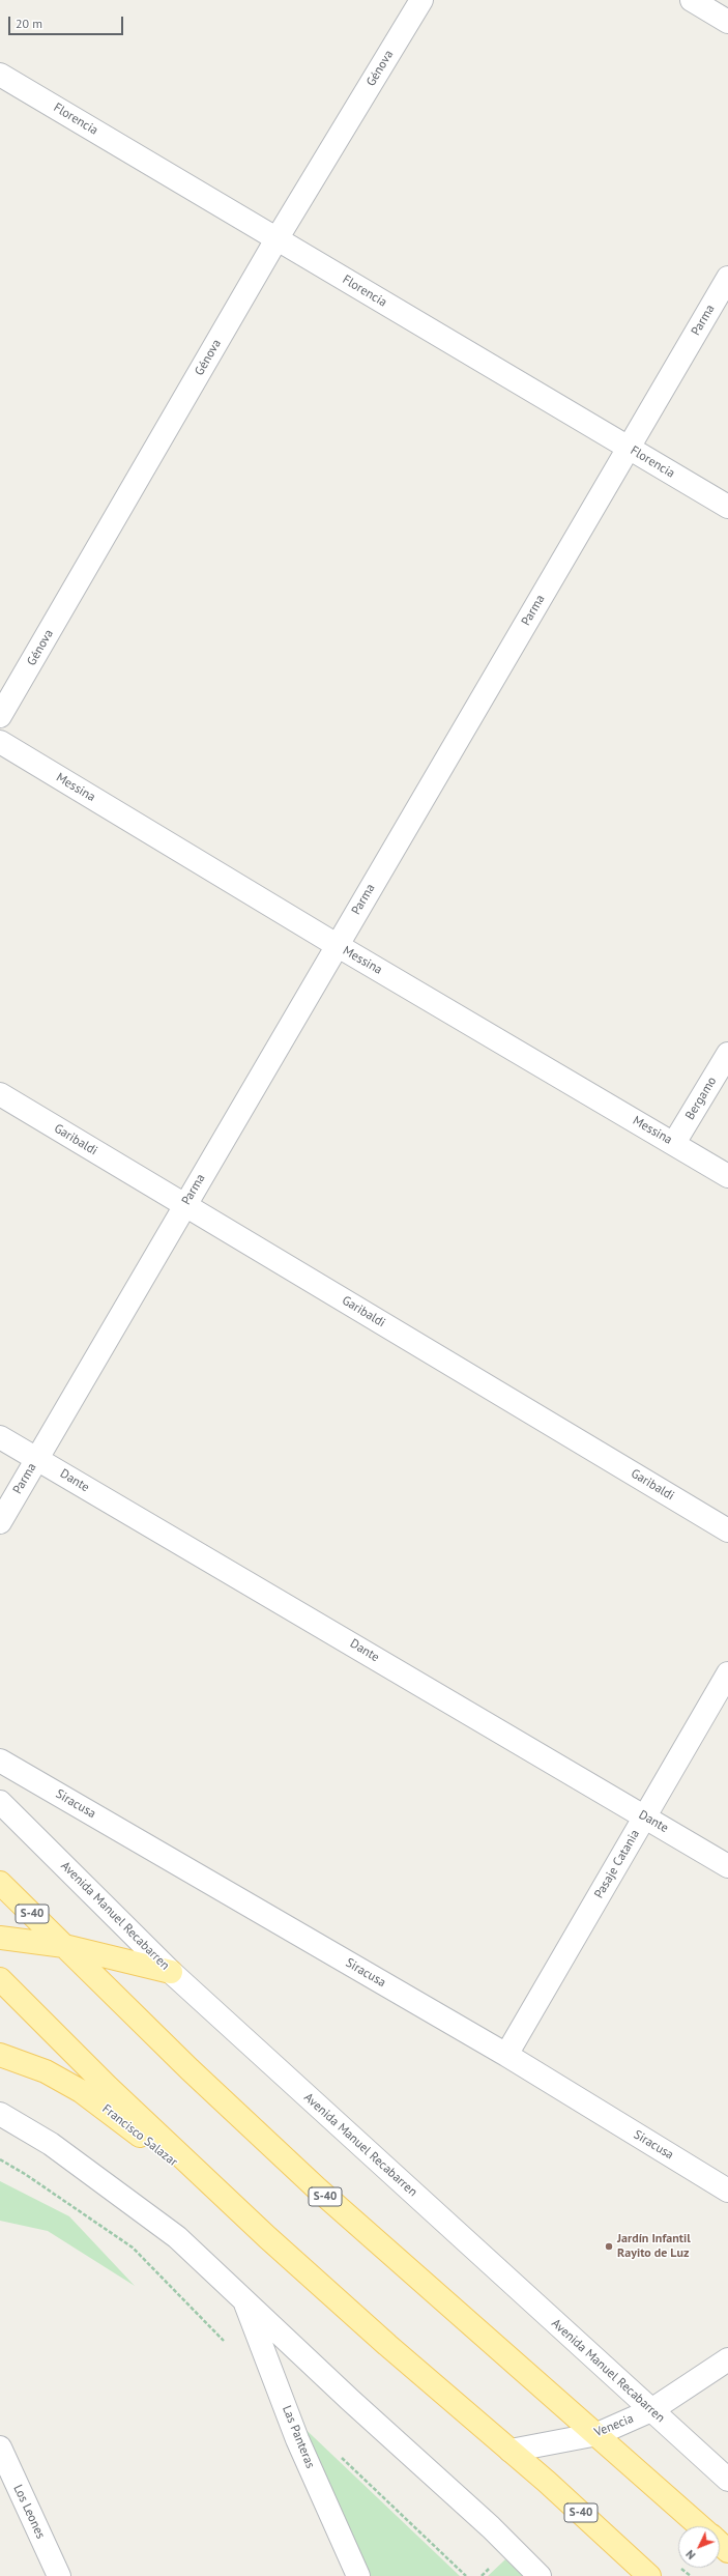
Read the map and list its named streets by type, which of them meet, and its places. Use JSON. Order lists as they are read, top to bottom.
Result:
{
  "streets": {
    "main road": ["S-40", "Francisco Salazar"],
    "street": [
      "Génova",
      "Florencia",
      "Parma",
      "Messina",
      "Bergamo",
      "Garibaldi",
      "Dante",
      "Siracusa",
      "Pasaje Catania",
      "Avenida Manuel Recabarren",
      "Venecia",
      "Las Panteras",
      "Los Leones"
    ]
  },
  "crossings": [
    ["Génova", "Florencia"],
    ["Florencia", "Parma"],
    ["Parma", "Messina"],
    ["Parma", "Garibaldi"],
    ["Parma", "Dante"],
    ["Messina", "Bergamo"],
    ["Dante", "Pasaje Catania"],
    ["Siracusa", "Pasaje Catania"],
    ["S-40", "Francisco Salazar"],
    ["S-40", "Venecia"],
    ["Avenida Manuel Recabarren", "Venecia"]
  ],
  "places": ["Jardín Infantil Rayito de Luz"],
  "scale_bar": "20 m",
  "north": "bottom left"
}
